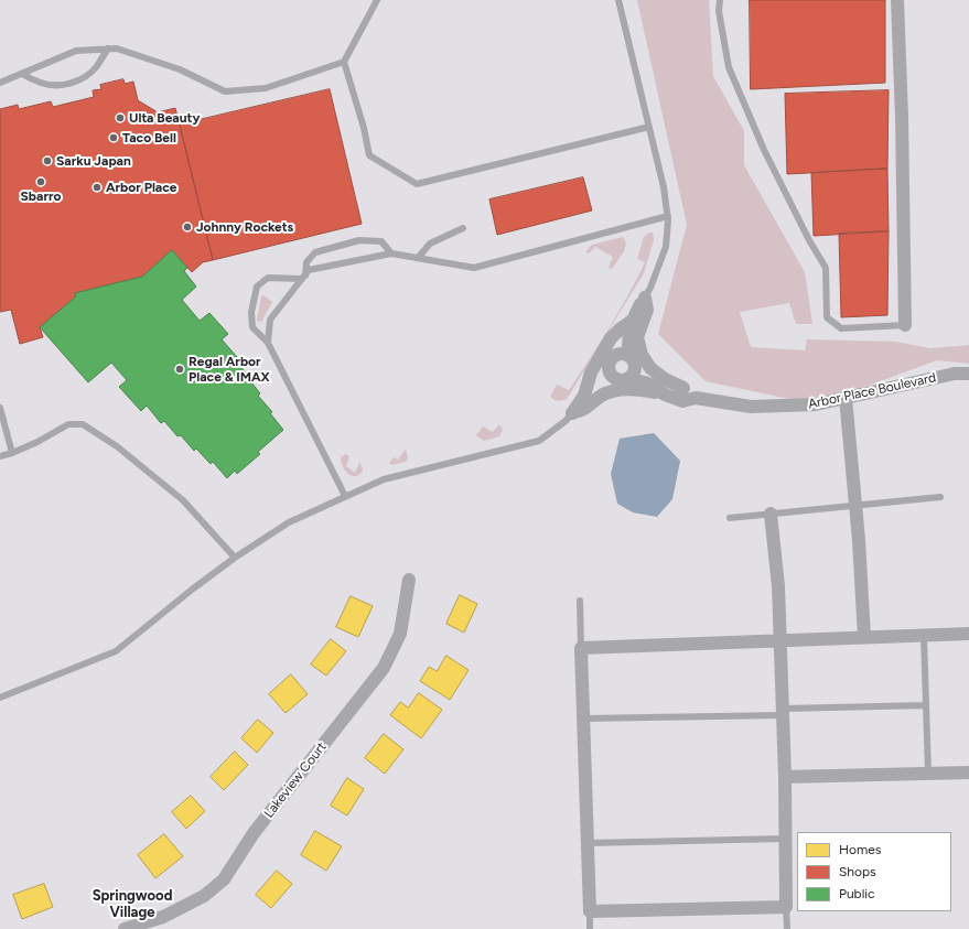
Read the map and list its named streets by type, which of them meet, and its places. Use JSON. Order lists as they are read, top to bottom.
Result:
{
  "streets": {
    "street": ["Arbor Place Boulevard", "Lakeview Court"]
  },
  "districts": ["Springwood Village"],
  "places": [
    "Ulta Beauty",
    "Taco Bell",
    "Sarku Japan",
    "Sbarro",
    "Arbor Place",
    "Johnny Rockets",
    "Regal Arbor Place & IMAX"
  ],
  "legend": ["Homes", "Shops", "Public"]
}
